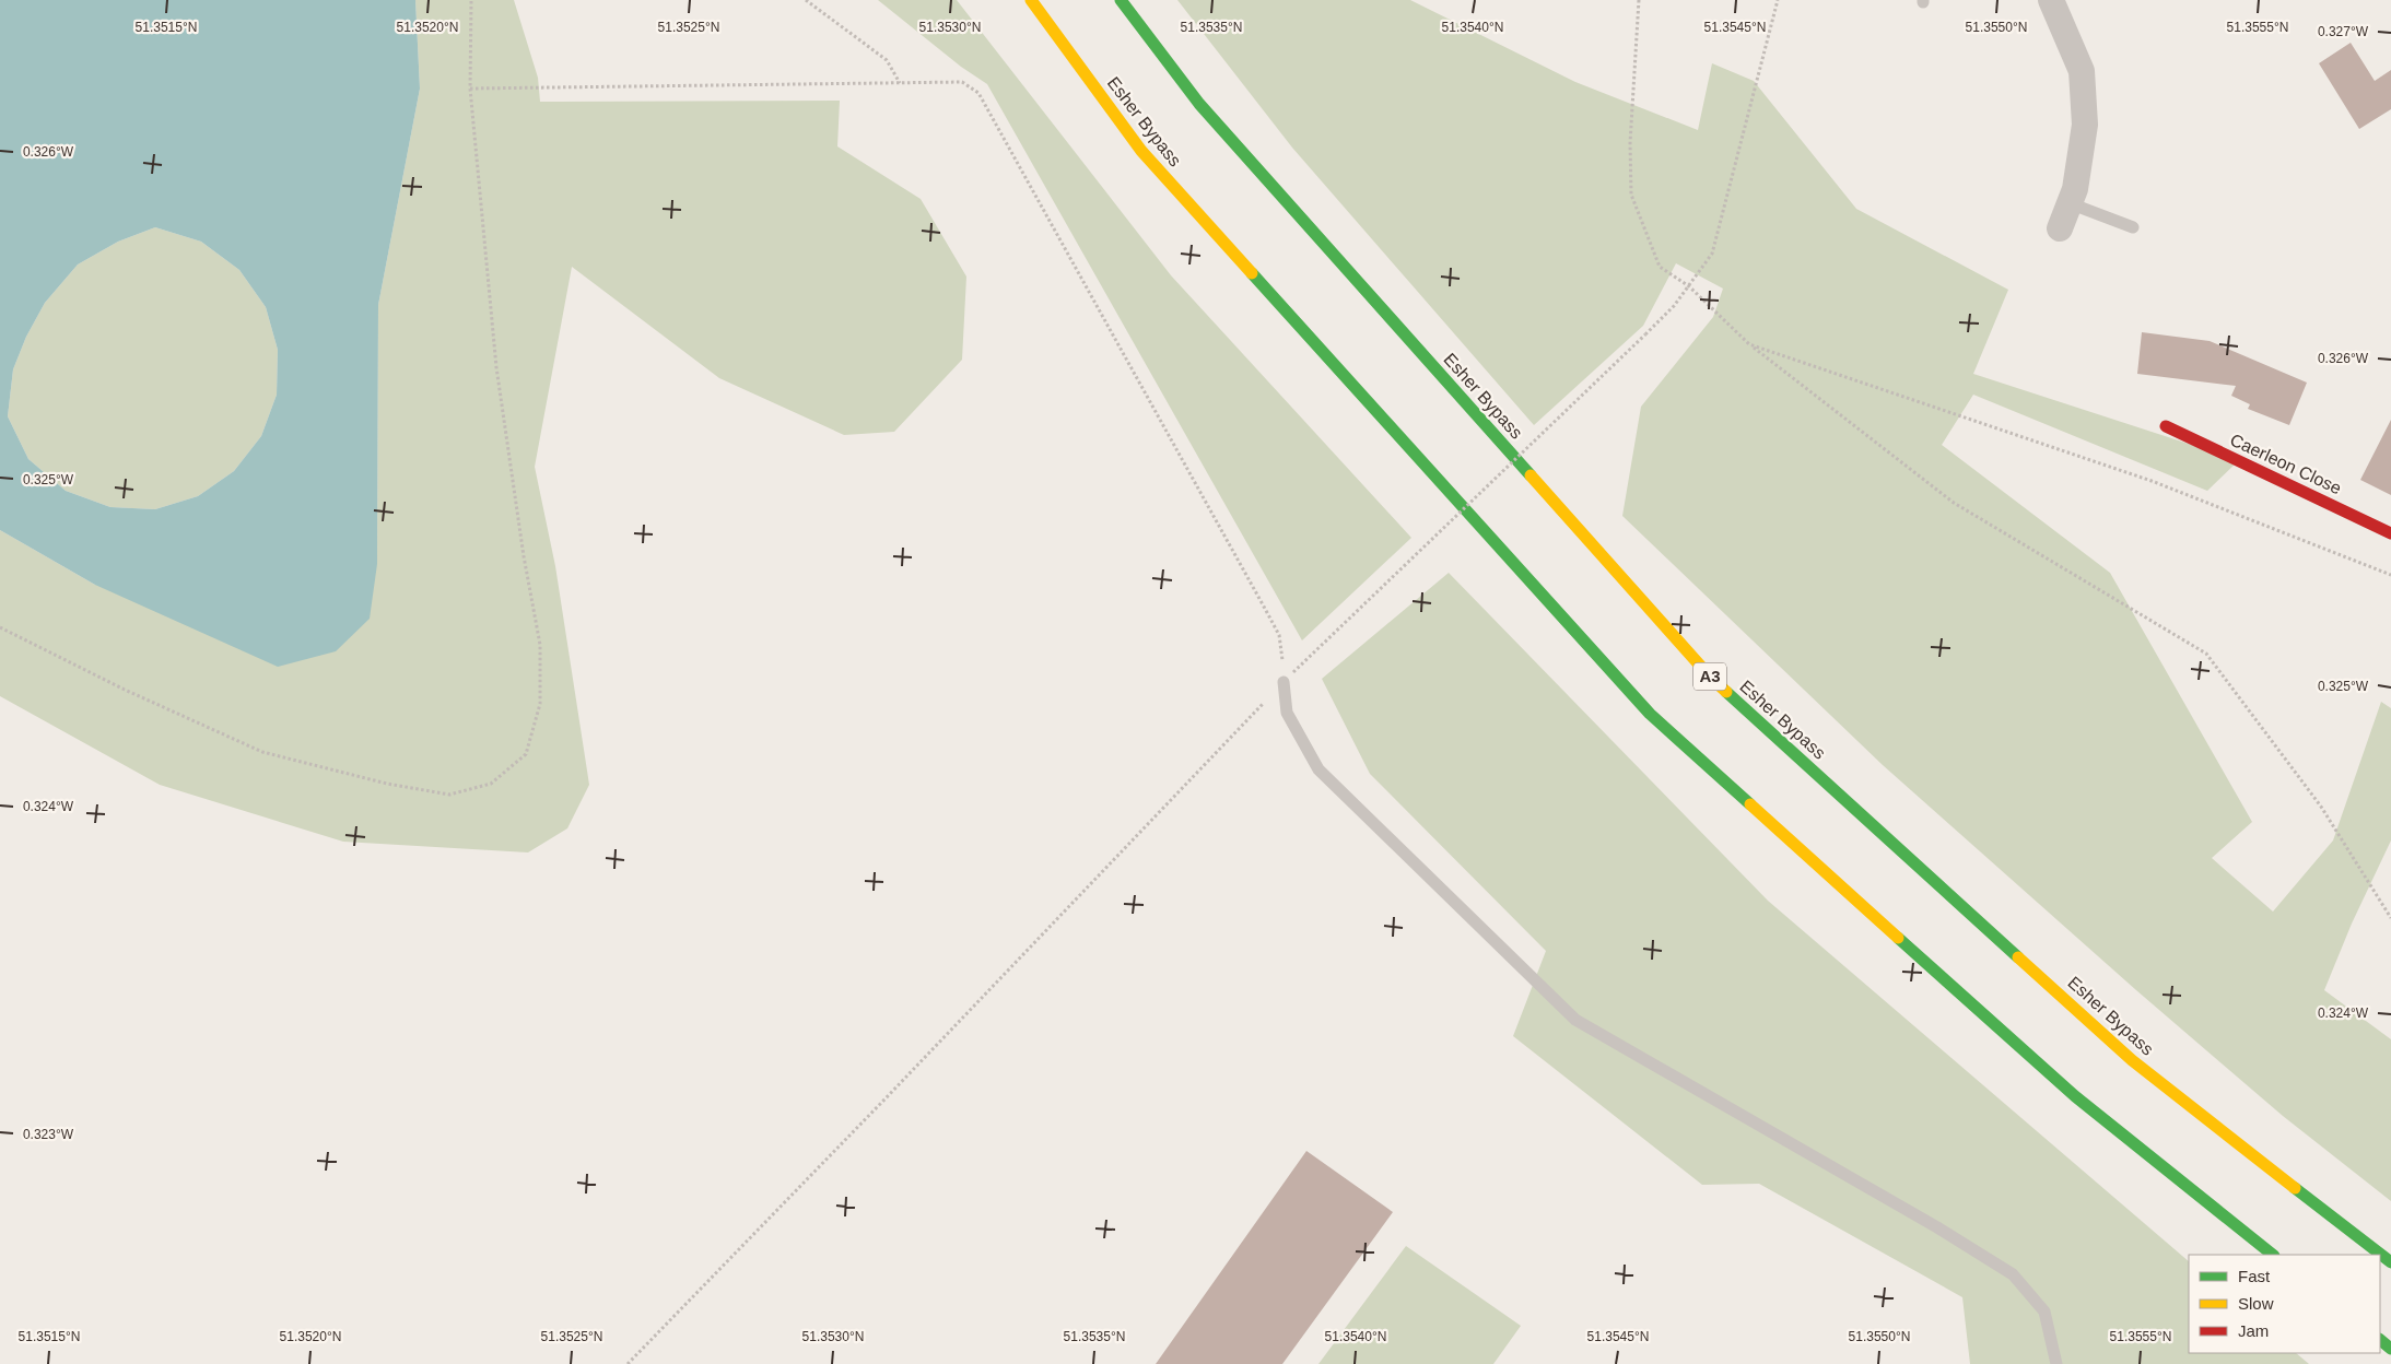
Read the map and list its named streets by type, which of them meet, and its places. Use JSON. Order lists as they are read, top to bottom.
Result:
{
  "streets": {
    "main road": ["Esher Bypass", "Caerleon Close", "A3"]
  },
  "legend": ["Fast", "Slow", "Jam"],
  "coordinates": [
    "51.3515°N",
    "51.3520°N",
    "51.3525°N",
    "51.3530°N",
    "51.3535°N",
    "51.3540°N",
    "51.3545°N",
    "51.3550°N",
    "51.3555°N",
    "0.327°W",
    "0.326°W",
    "0.325°W",
    "0.324°W",
    "0.323°W"
  ]
}
